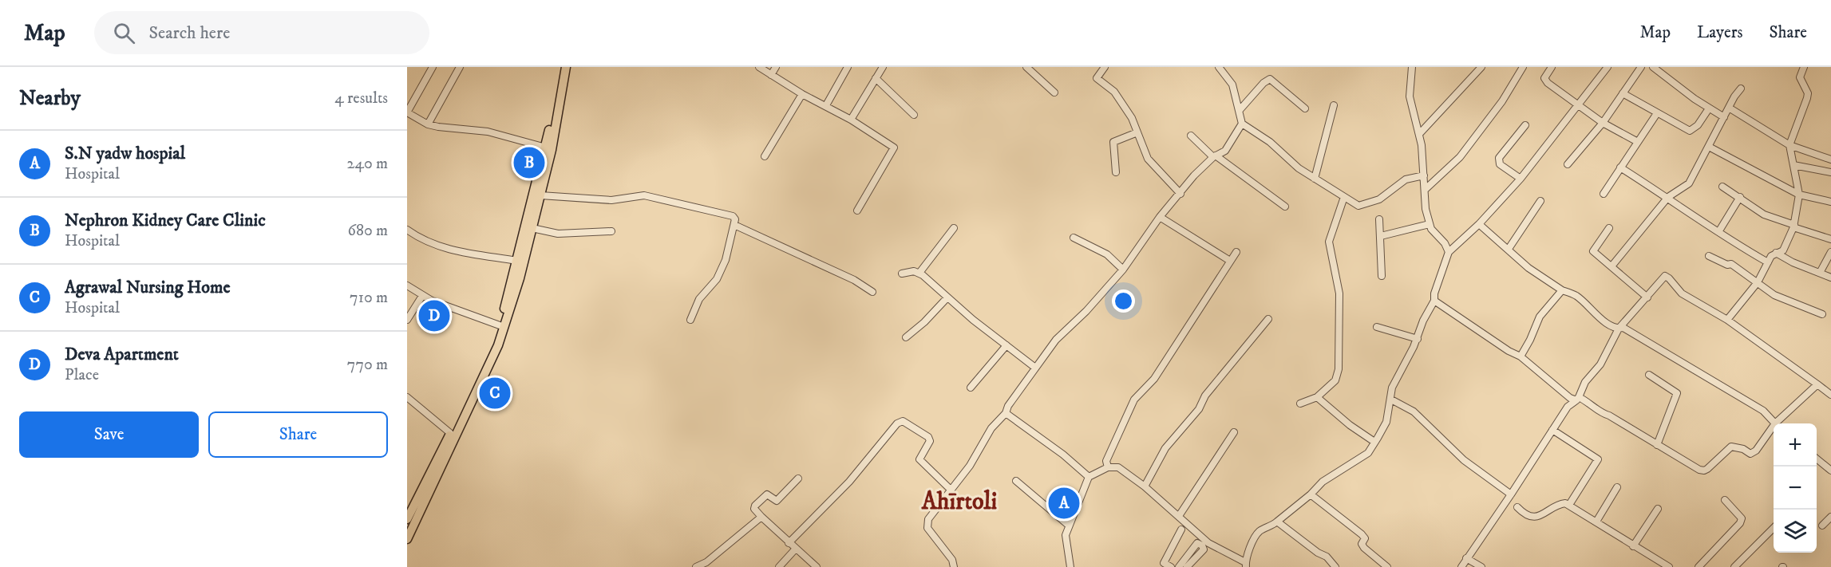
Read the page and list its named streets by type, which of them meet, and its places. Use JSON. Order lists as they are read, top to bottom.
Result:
{
  "districts": ["Ahīrtoli"],
  "page": {
    "header": "Map",
    "search": "Search here",
    "nav": ["Map", "Layers", "Share"],
    "heading": ["Nearby", "4 results"],
    "list": [
      {
        "mark": "A",
        "name": "S.N yadw hospial",
        "note": "Hospital",
        "value": "240 m"
      },
      {
        "mark": "B",
        "name": "Nephron Kidney Care Clinic",
        "note": "Hospital",
        "value": "680 m"
      },
      {
        "mark": "C",
        "name": "Agrawal Nursing Home",
        "note": "Hospital",
        "value": "710 m"
      },
      {
        "mark": "D",
        "name": "Deva Apartment",
        "note": "Place",
        "value": "770 m"
      }
    ],
    "pins": [
      "B",
      "D",
      "C",
      "A"
    ],
    "buttons": ["Save", "Share"],
    "map_buttons": ["+", "−"]
  }
}
